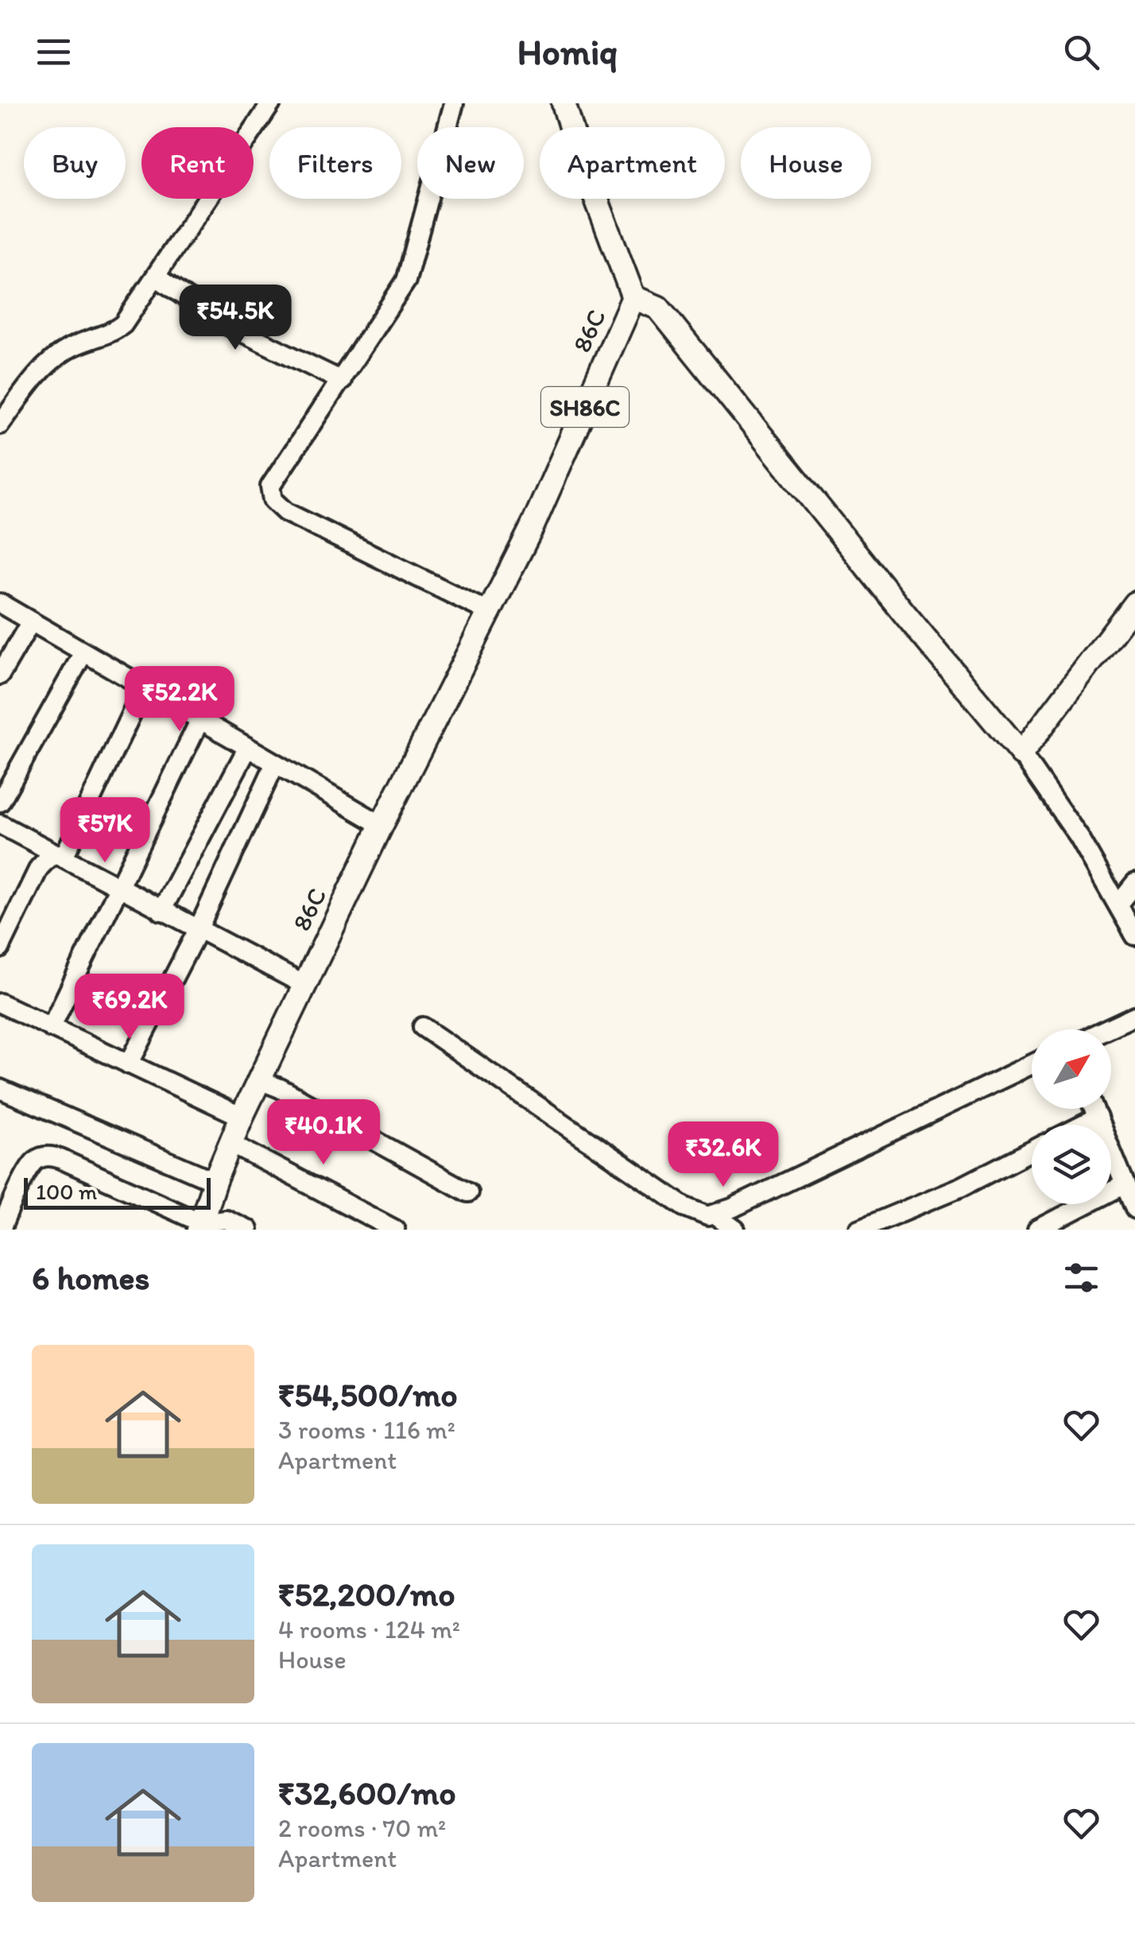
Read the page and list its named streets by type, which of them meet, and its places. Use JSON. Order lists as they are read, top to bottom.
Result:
{
  "streets": {
    "main road": ["86C", "SH86C"]
  },
  "scale_bar": "100 m",
  "north": "top right",
  "page": {
    "header": "Homiq",
    "chip": [
      "Buy",
      "Rent",
      "Filters",
      "New",
      "Apartment",
      "House"
    ],
    "price": [
      "₹54.5K",
      "₹52.2K",
      "₹57K",
      "₹69.2K",
      "₹40.1K",
      "₹32.6K"
    ],
    "scale": "100 m",
    "heading": "6 homes",
    "list": [
      {
        "name": "₹54,500/mo",
        "note": "3 rooms · 116 m² · Apartment"
      },
      {
        "name": "₹52,200/mo",
        "note": "4 rooms · 124 m² · House"
      },
      {
        "name": "₹32,600/mo",
        "note": "2 rooms · 70 m² · Apartment"
      }
    ]
  }
}
